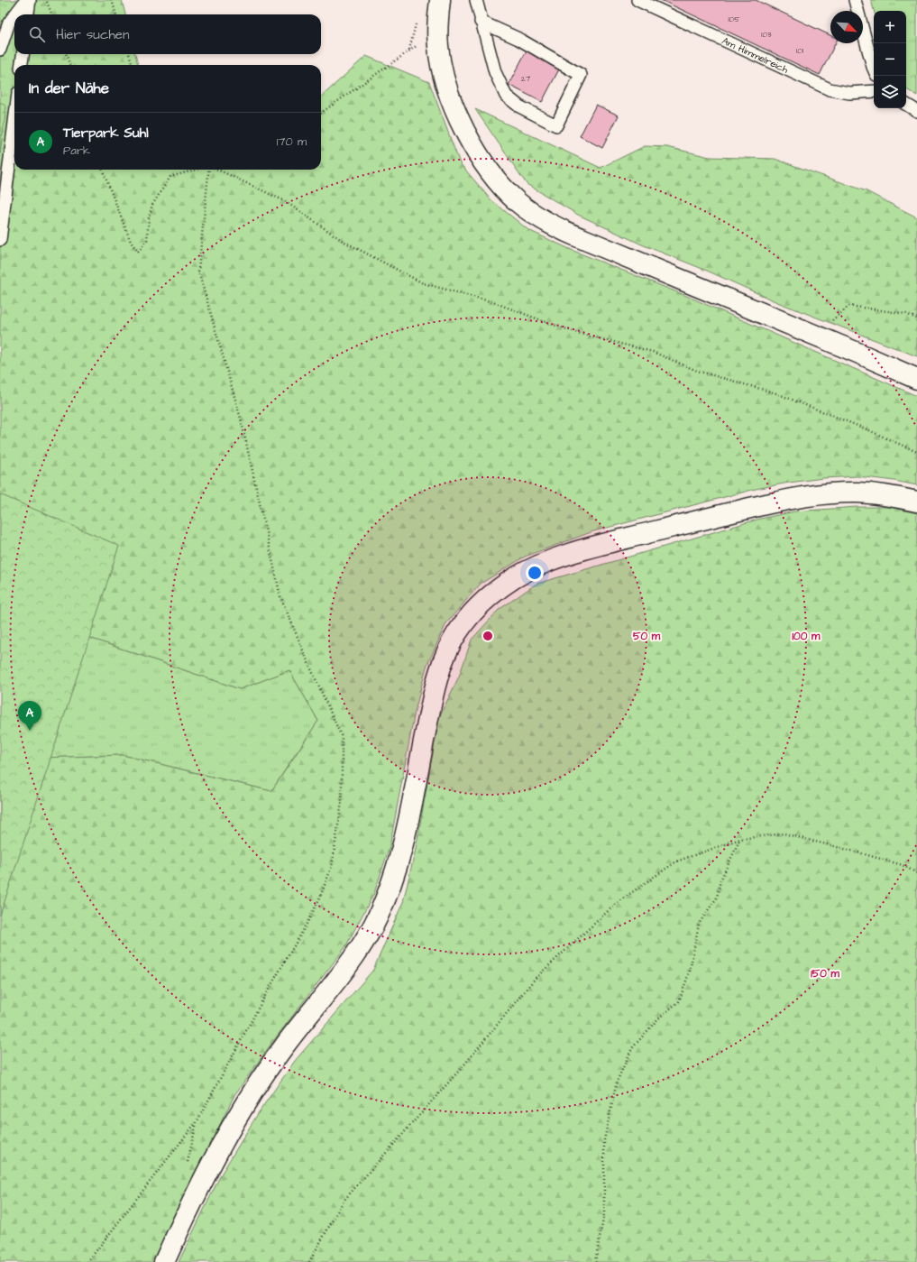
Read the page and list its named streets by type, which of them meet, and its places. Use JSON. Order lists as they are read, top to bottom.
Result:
{
  "streets": {
    "lane": ["Am Himmelreich"]
  },
  "house_numbers": [
    "105",
    "103",
    "101",
    "27"
  ],
  "north": "bottom right",
  "page": {
    "map_buttons": ["+", "−"],
    "search": "Hier suchen",
    "heading": "In der Nähe",
    "list": [
      {
        "mark": "A",
        "name": "Tierpark Suhl",
        "note": "Park",
        "value": "170 m"
      }
    ],
    "pins": "A"
  },
  "rings": ["50 m", "100 m", "150 m"]
}
